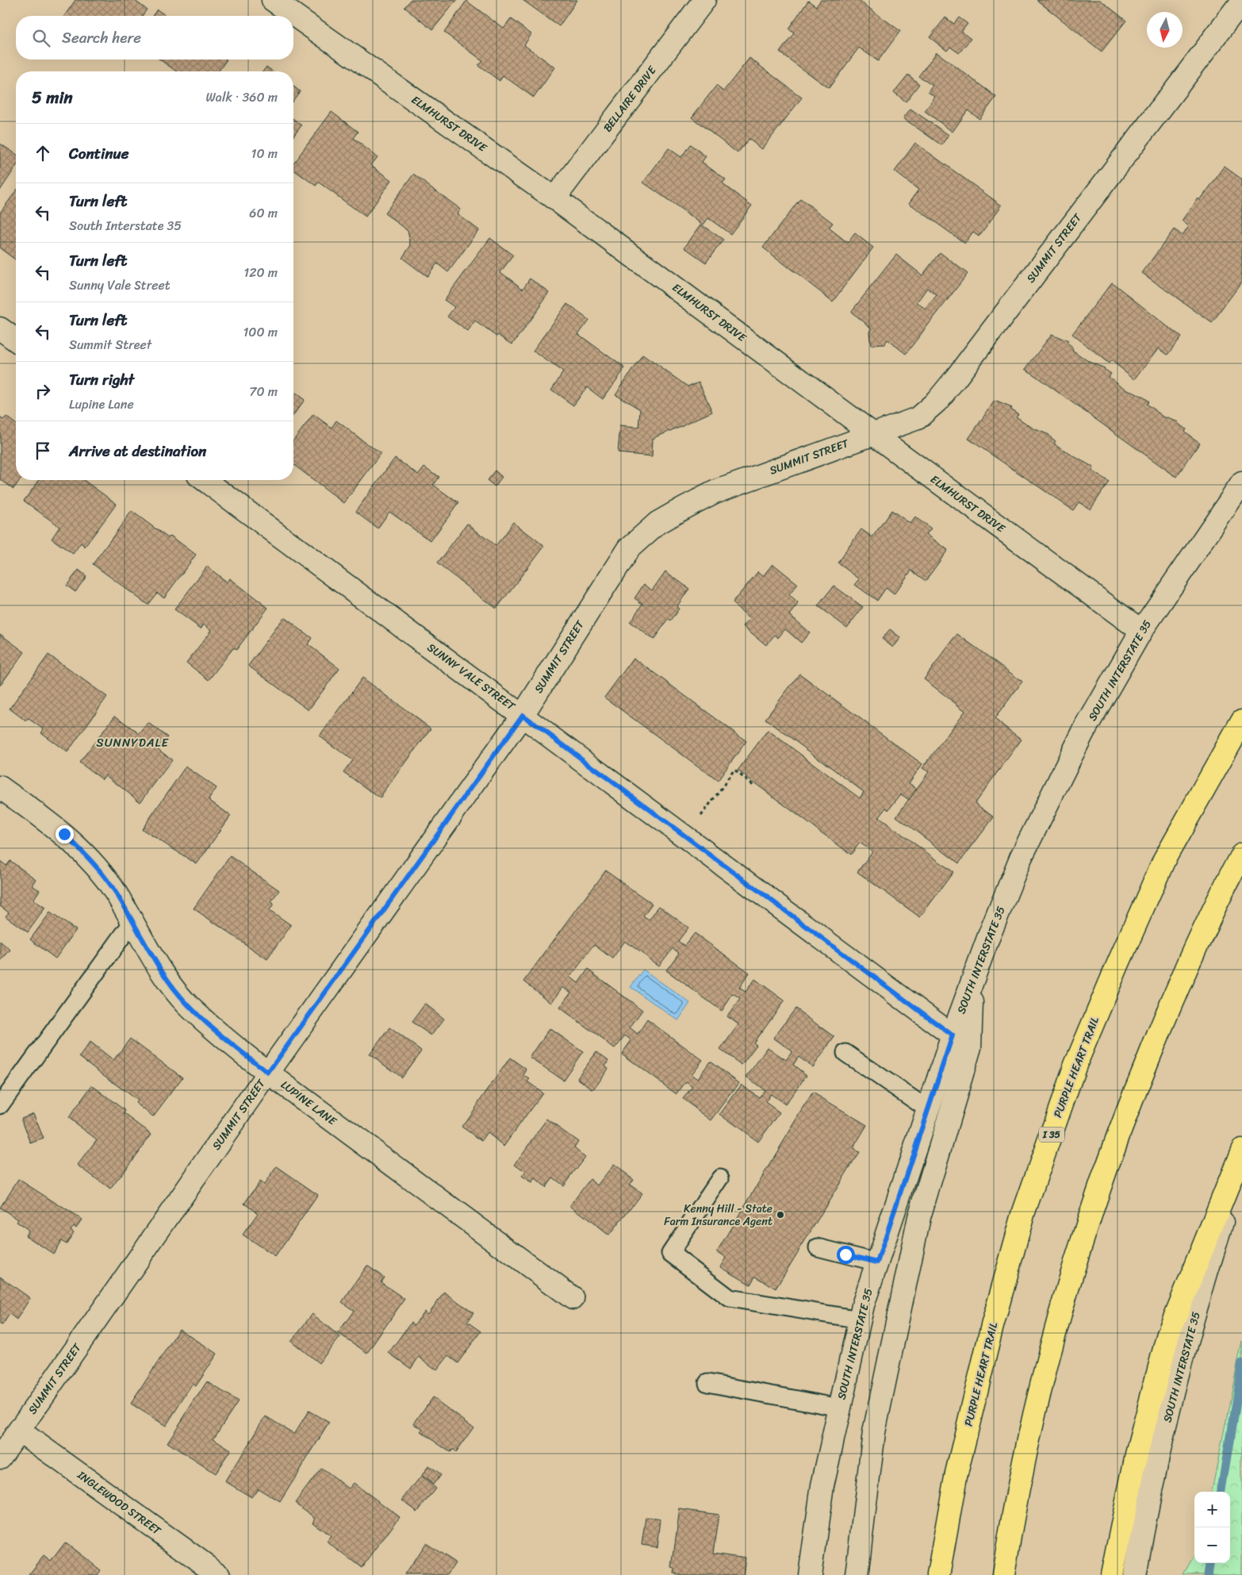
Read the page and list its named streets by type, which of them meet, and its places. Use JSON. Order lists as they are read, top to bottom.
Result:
{
  "streets": {
    "highway": ["PURPLE HEART TRAIL", "I 35"],
    "street": [
      "BELLAIRE DRIVE",
      "ELMHURST DRIVE",
      "SUMMIT STREET",
      "SOUTH INTERSTATE 35",
      "SUNNY VALE STREET",
      "LUPINE LANE",
      "INGLEWOOD STREET"
    ]
  },
  "crossings": [
    ["BELLAIRE DRIVE", "ELMHURST DRIVE"],
    ["ELMHURST DRIVE", "SUMMIT STREET"],
    ["ELMHURST DRIVE", "SOUTH INTERSTATE 35"],
    ["SUMMIT STREET", "SUNNY VALE STREET"],
    ["SUMMIT STREET", "LUPINE LANE"],
    ["SUMMIT STREET", "INGLEWOOD STREET"],
    ["SOUTH INTERSTATE 35", "SUNNY VALE STREET"]
  ],
  "districts": ["SUNNYDALE"],
  "places": ["Kenny Hill - State Farm Insurance Agent"],
  "north": "bottom",
  "page": {
    "search": "Search here",
    "heading": ["5 min", "Walk · 360 m"],
    "list": [
      ["Continue", "10 m"],
      ["Turn left", "South Interstate 35", "60 m"],
      ["Turn left", "Sunny Vale Street", "120 m"],
      ["Turn left", "Summit Street", "100 m"],
      ["Turn right", "Lupine Lane", "70 m"],
      "Arrive at destination"
    ],
    "map_buttons": ["+", "−"]
  }
}
